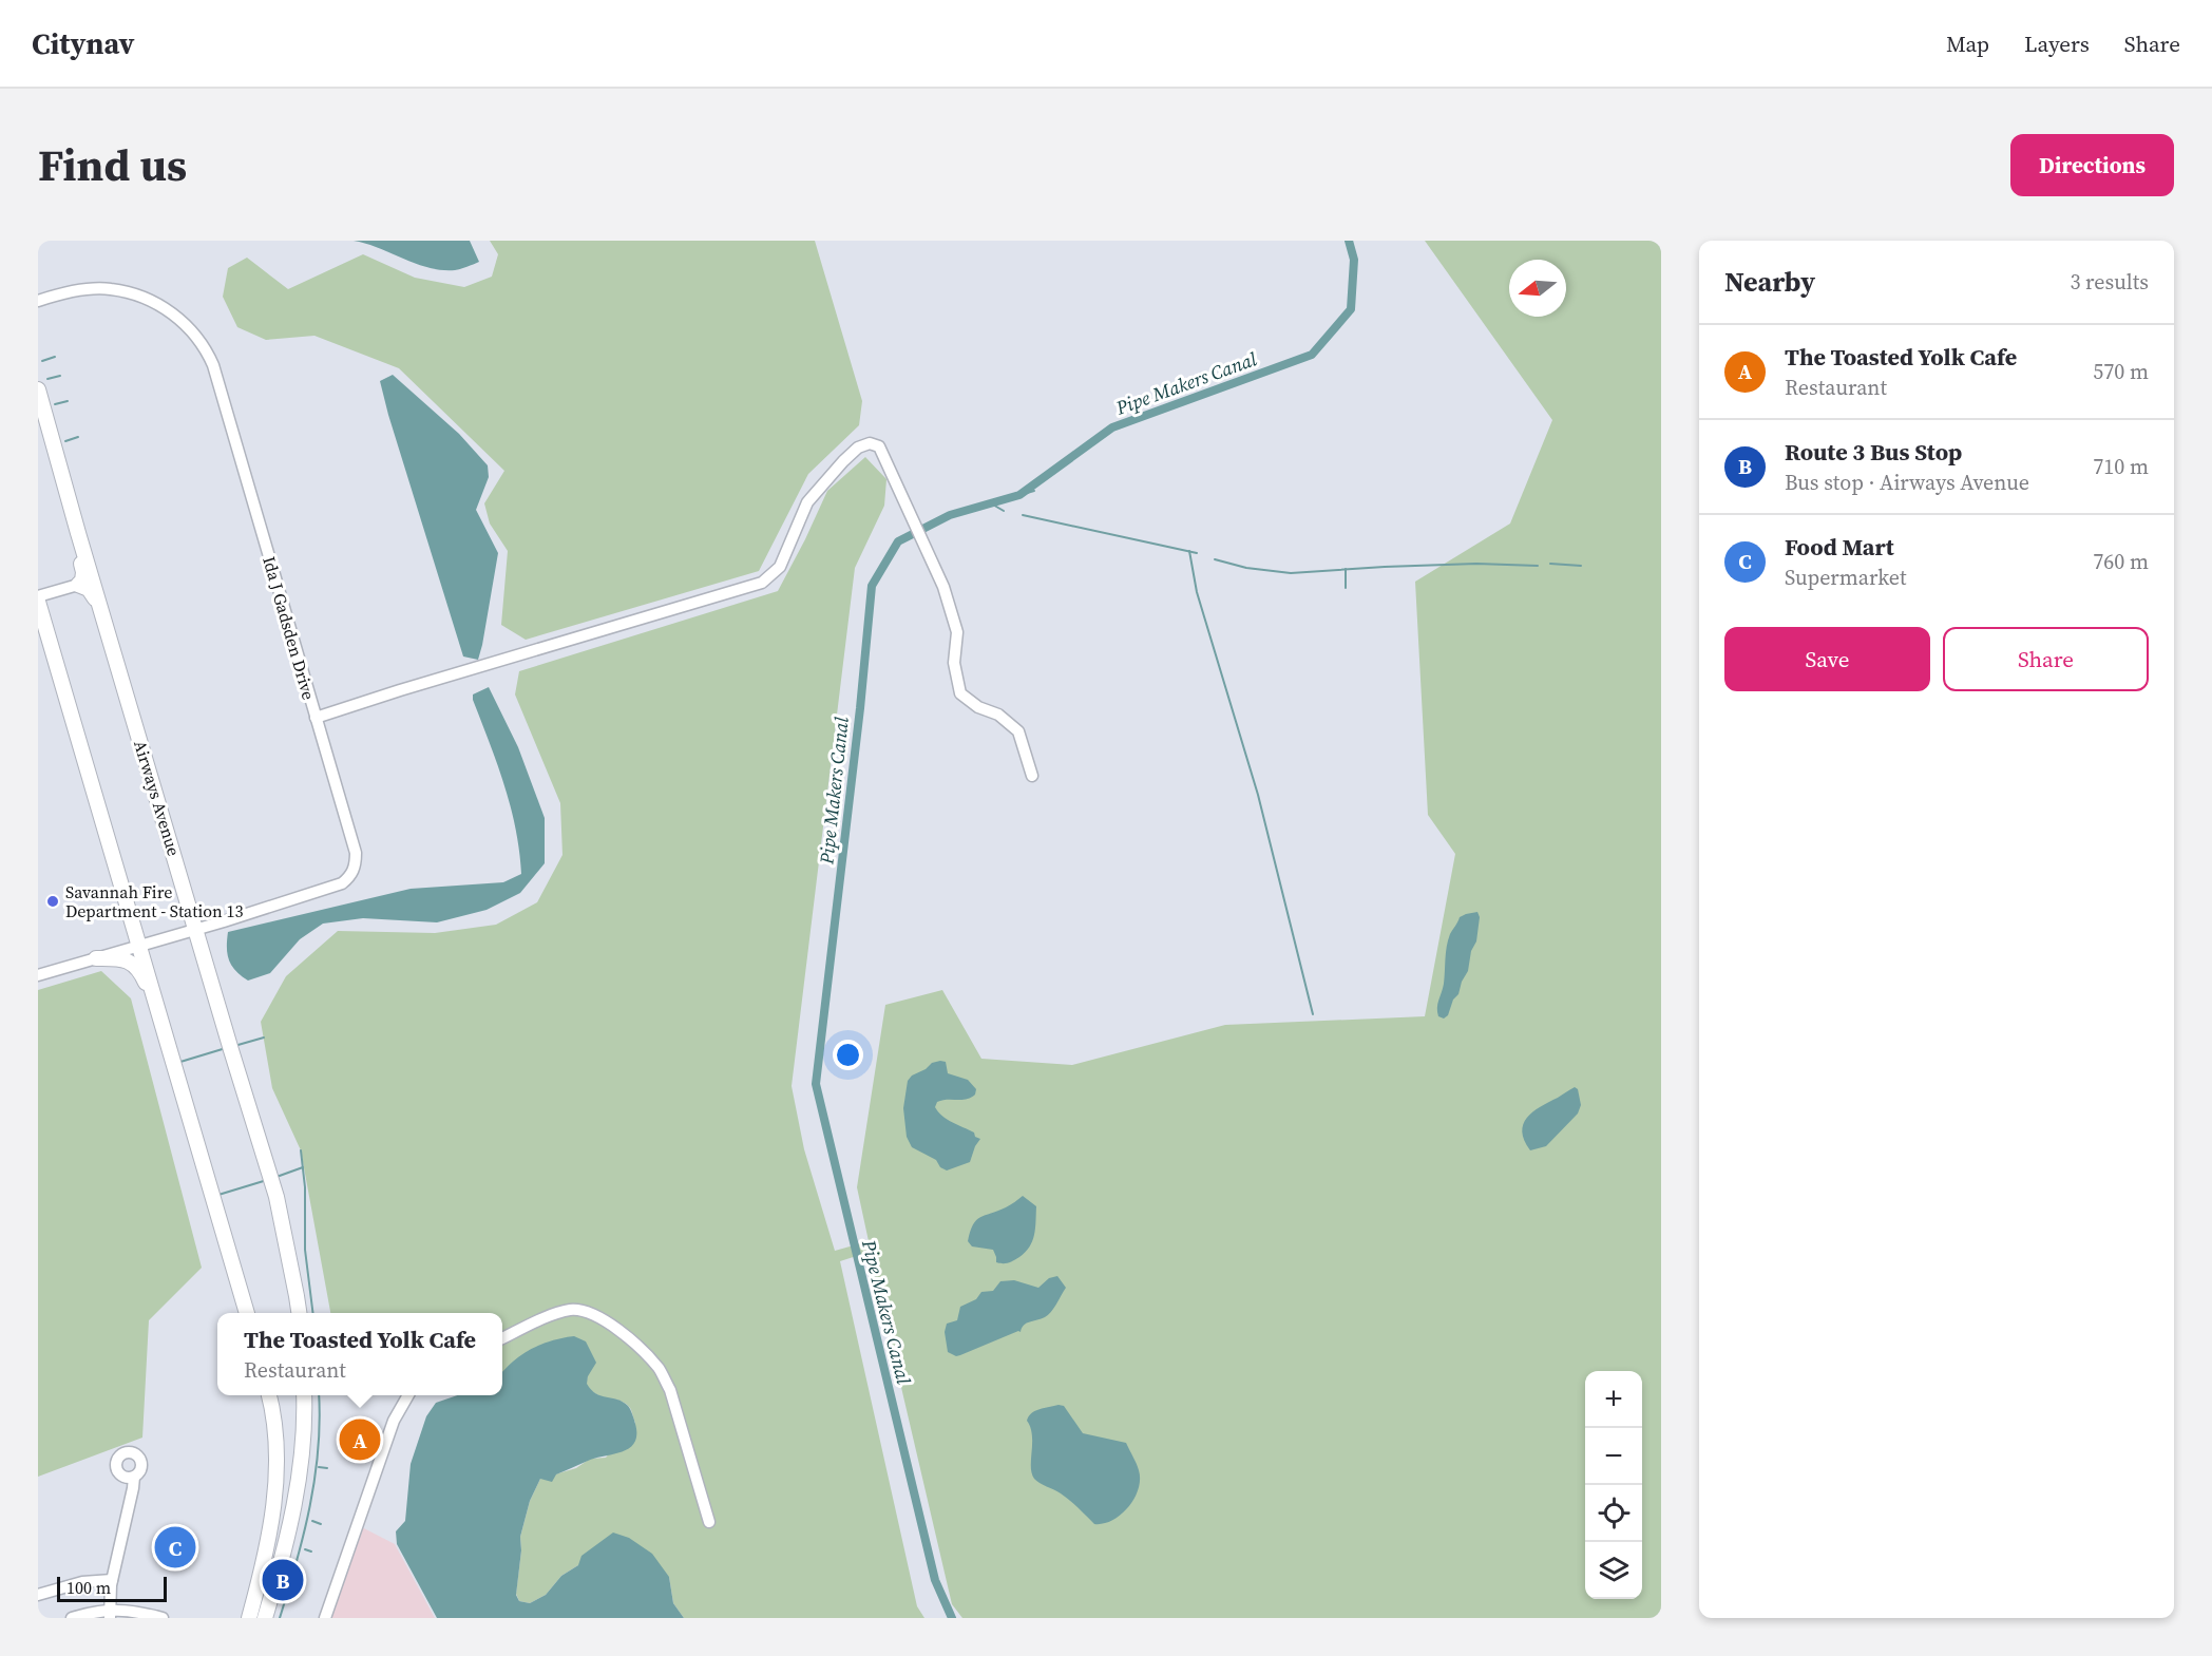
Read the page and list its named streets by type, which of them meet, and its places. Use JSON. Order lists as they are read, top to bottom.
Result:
{
  "streets": {
    "main road": ["Airways Avenue"],
    "street": ["Ida J Gadsden Drive"]
  },
  "crossings": [
    ["Ida J Gadsden Drive", "Airways Avenue"]
  ],
  "water": ["Pipe Makers Canal"],
  "places": ["Savannah Fire Department - Station 13"],
  "scale_bar": "100 m",
  "north": "left",
  "page": {
    "header": "Citynav",
    "nav": ["Map", "Layers", "Share"],
    "title": "Find us",
    "buttons": [
      "Directions",
      ["Save", "Share"]
    ],
    "heading": ["Nearby", "3 results"],
    "list": [
      {
        "mark": "A",
        "name": "The Toasted Yolk Cafe",
        "note": "Restaurant",
        "value": "570 m"
      },
      {
        "mark": "B",
        "name": "Route 3 Bus Stop",
        "note": "Bus stop · Airways Avenue",
        "value": "710 m"
      },
      {
        "mark": "C",
        "name": "Food Mart",
        "note": "Supermarket",
        "value": "760 m"
      }
    ],
    "popup": ["The Toasted Yolk Cafe", "Restaurant"],
    "map_buttons": ["+", "−"],
    "pins": ["A", "C", "B"],
    "scale": "100 m"
  }
}
